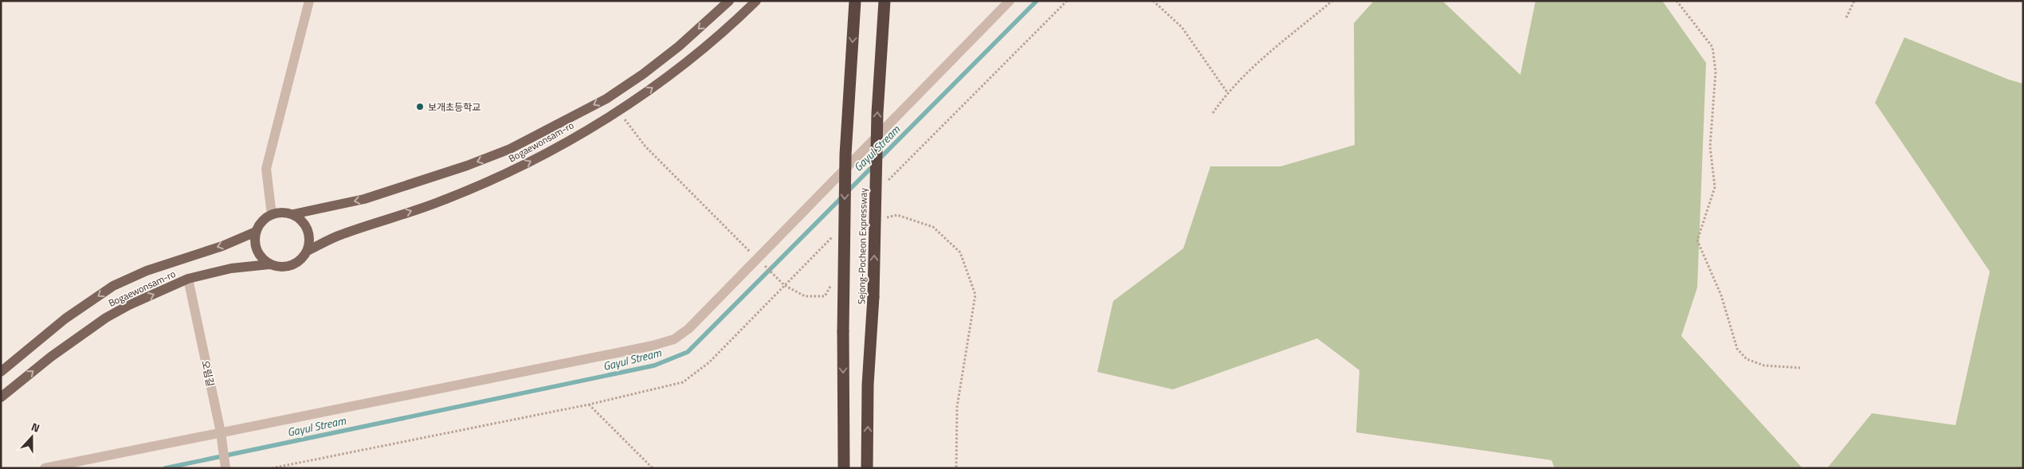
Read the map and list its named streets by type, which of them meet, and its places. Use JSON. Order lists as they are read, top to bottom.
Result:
{
  "streets": {
    "highway": ["Sejong-Pocheon Expressway"],
    "main road": ["Bogaewonsam-ro"],
    "street": ["오림길"]
  },
  "crossings": [
    ["Bogaewonsam-ro", "오림길"]
  ],
  "water": ["Gayul Stream"],
  "places": ["보개초등학교"],
  "north": "top"
}
